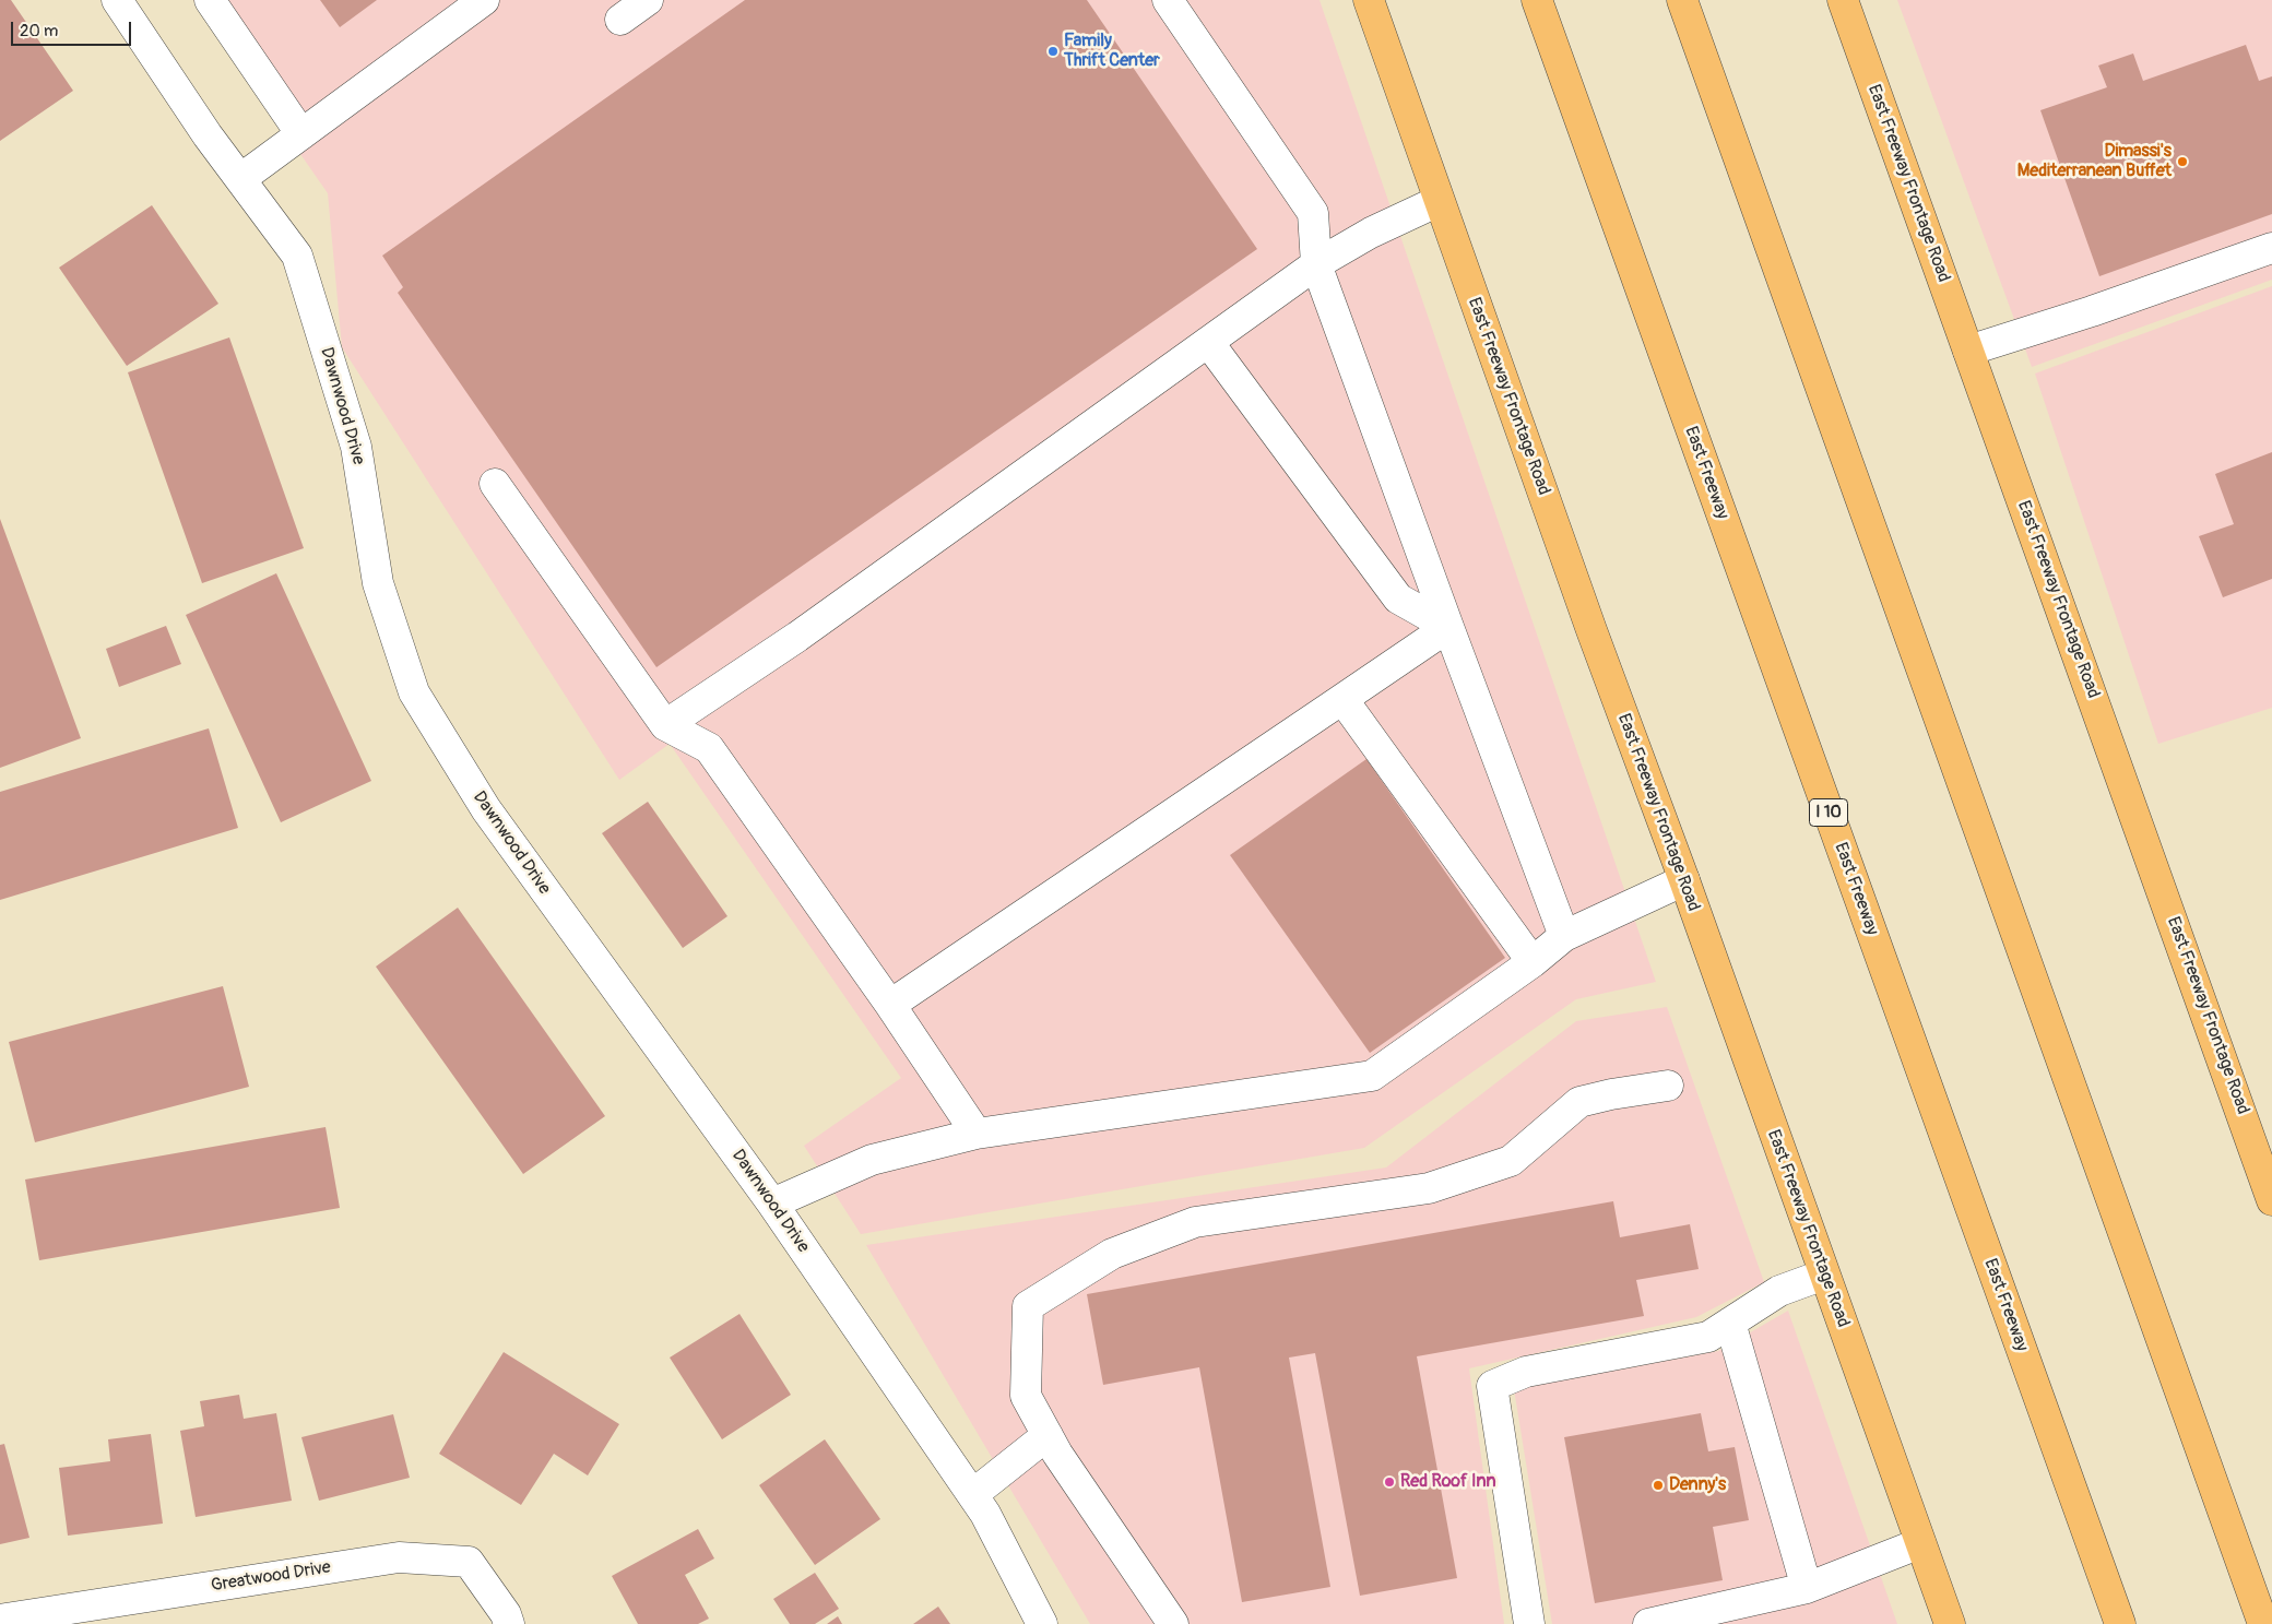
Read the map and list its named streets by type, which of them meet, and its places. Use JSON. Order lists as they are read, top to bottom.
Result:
{
  "streets": {
    "main road": ["East Freeway Frontage Road", "East Freeway", "I 10"],
    "street": ["Dawnwood Drive", "Greatwood Drive"]
  },
  "places": [
    "Family Thrift Center",
    "Dimassi's Mediterranean Buffet",
    "Red Roof Inn",
    "Denny's"
  ],
  "scale_bar": "20 m"
}
